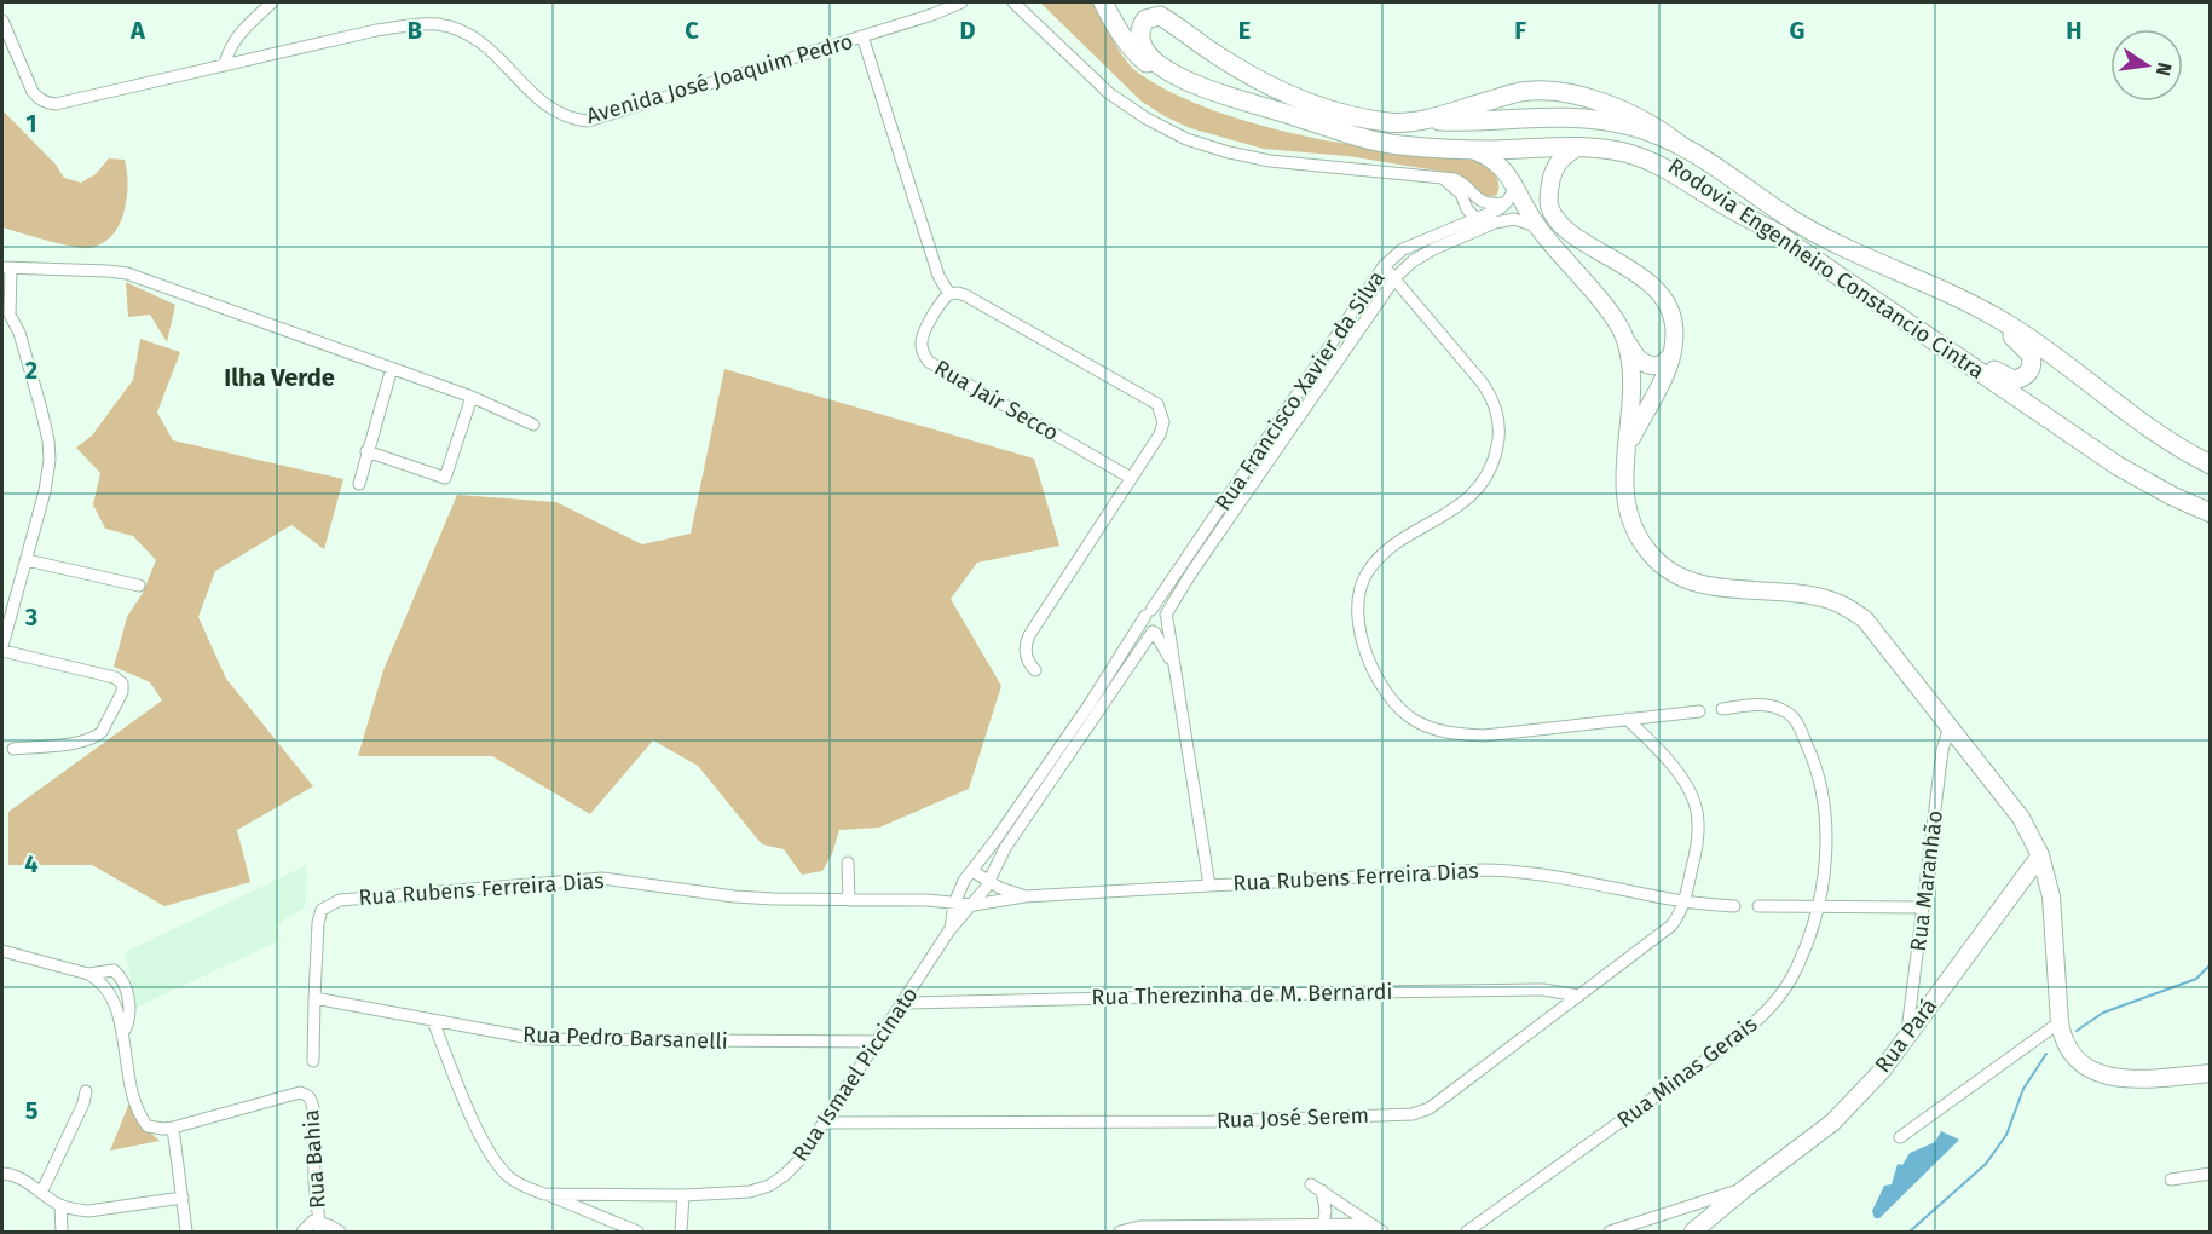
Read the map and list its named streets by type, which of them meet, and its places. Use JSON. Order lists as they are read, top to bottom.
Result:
{
  "streets": {
    "main road": ["Rodovia Engenheiro Constancio Cintra", "Rua Pará"],
    "street": [
      "Avenida José Joaquim Pedro",
      "Rua Francisco Xavier da Silva",
      "Rua Jair Secco",
      "Rua Rubens Ferreira Dias",
      "Rua Maranhão",
      "Rua Therezinha de M. Bernardi",
      "Rua Pedro Barsanelli",
      "Rua Minas Gerais",
      "Rua Ismael Piccinato",
      "Rua José Serem",
      "Rua Bahia"
    ]
  },
  "crossings": [
    ["Rua Francisco Xavier da Silva", "Rua Rubens Ferreira Dias"],
    ["Rua Francisco Xavier da Silva", "Rua Ismael Piccinato"],
    ["Rua Rubens Ferreira Dias", "Rua Pedro Barsanelli"],
    ["Rua Rubens Ferreira Dias", "Rua Ismael Piccinato"],
    ["Rua Rubens Ferreira Dias", "Rua José Serem"],
    ["Rua Maranhão", "Rua Pará"],
    ["Rua Therezinha de M. Bernardi", "Rua Ismael Piccinato"],
    ["Rua Therezinha de M. Bernardi", "Rua José Serem"],
    ["Rua Pedro Barsanelli", "Rua Ismael Piccinato"],
    ["Rua Ismael Piccinato", "Rua José Serem"]
  ],
  "districts": ["Ilha Verde"],
  "north": "right",
  "grid": {
    "columns": [
      "A",
      "B",
      "C",
      "D",
      "E",
      "F",
      "G",
      "H"
    ],
    "rows": [
      "1",
      "2",
      "3",
      "4",
      "5"
    ]
  }
}
